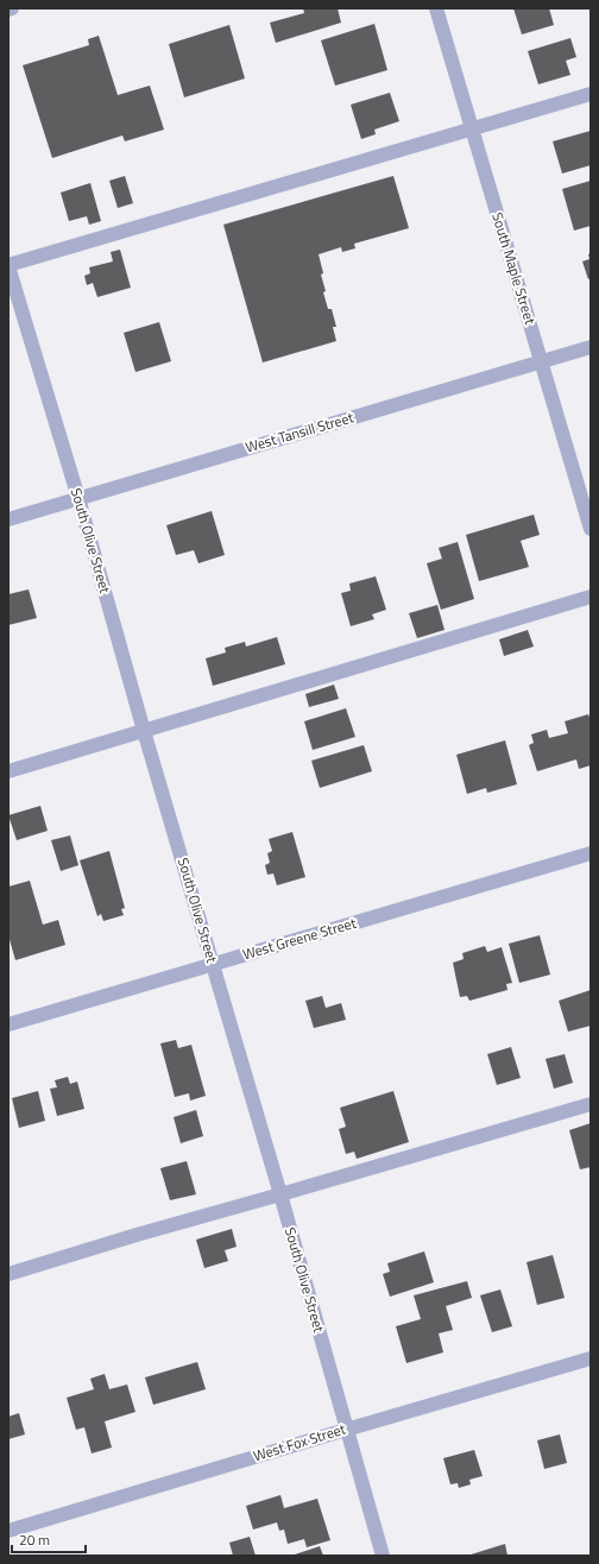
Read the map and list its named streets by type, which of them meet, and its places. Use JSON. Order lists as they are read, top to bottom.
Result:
{
  "streets": {
    "street": [
      "South Maple Street",
      "West Tansill Street",
      "South Olive Street",
      "West Greene Street",
      "West Fox Street"
    ]
  },
  "crossings": [
    ["South Maple Street", "West Tansill Street"],
    ["West Tansill Street", "South Olive Street"],
    ["South Olive Street", "West Greene Street"],
    ["South Olive Street", "West Fox Street"]
  ],
  "scale_bar": "20 m"
}
